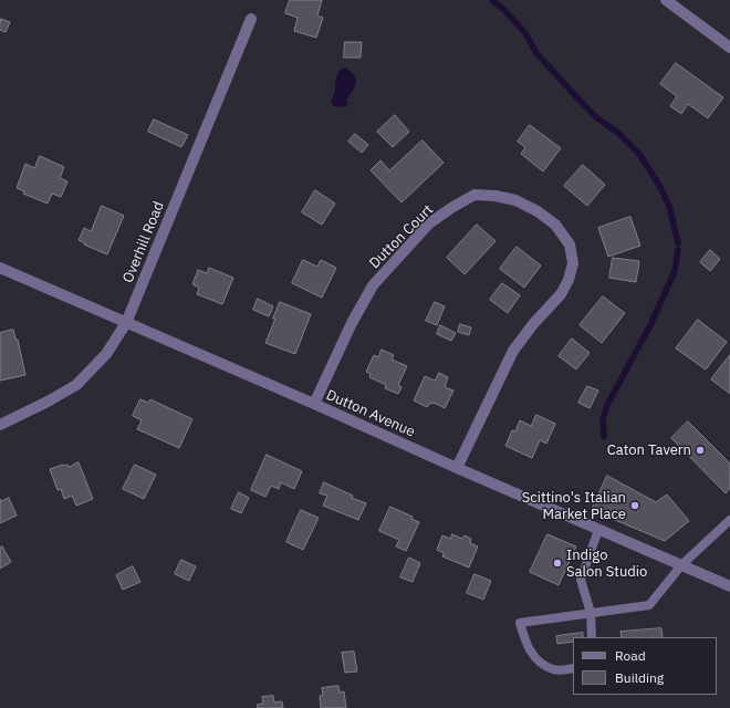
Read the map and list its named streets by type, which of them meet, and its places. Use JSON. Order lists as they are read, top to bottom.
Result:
{
  "streets": {
    "street": ["Dutton Court", "Overhill Road", "Dutton Avenue"]
  },
  "crossings": [
    ["Dutton Court", "Dutton Avenue"],
    ["Overhill Road", "Dutton Avenue"]
  ],
  "places": ["Caton Tavern", "Scittino's Italian Market Place", "Indigo Salon Studio"],
  "legend": ["Road", "Building"]
}
